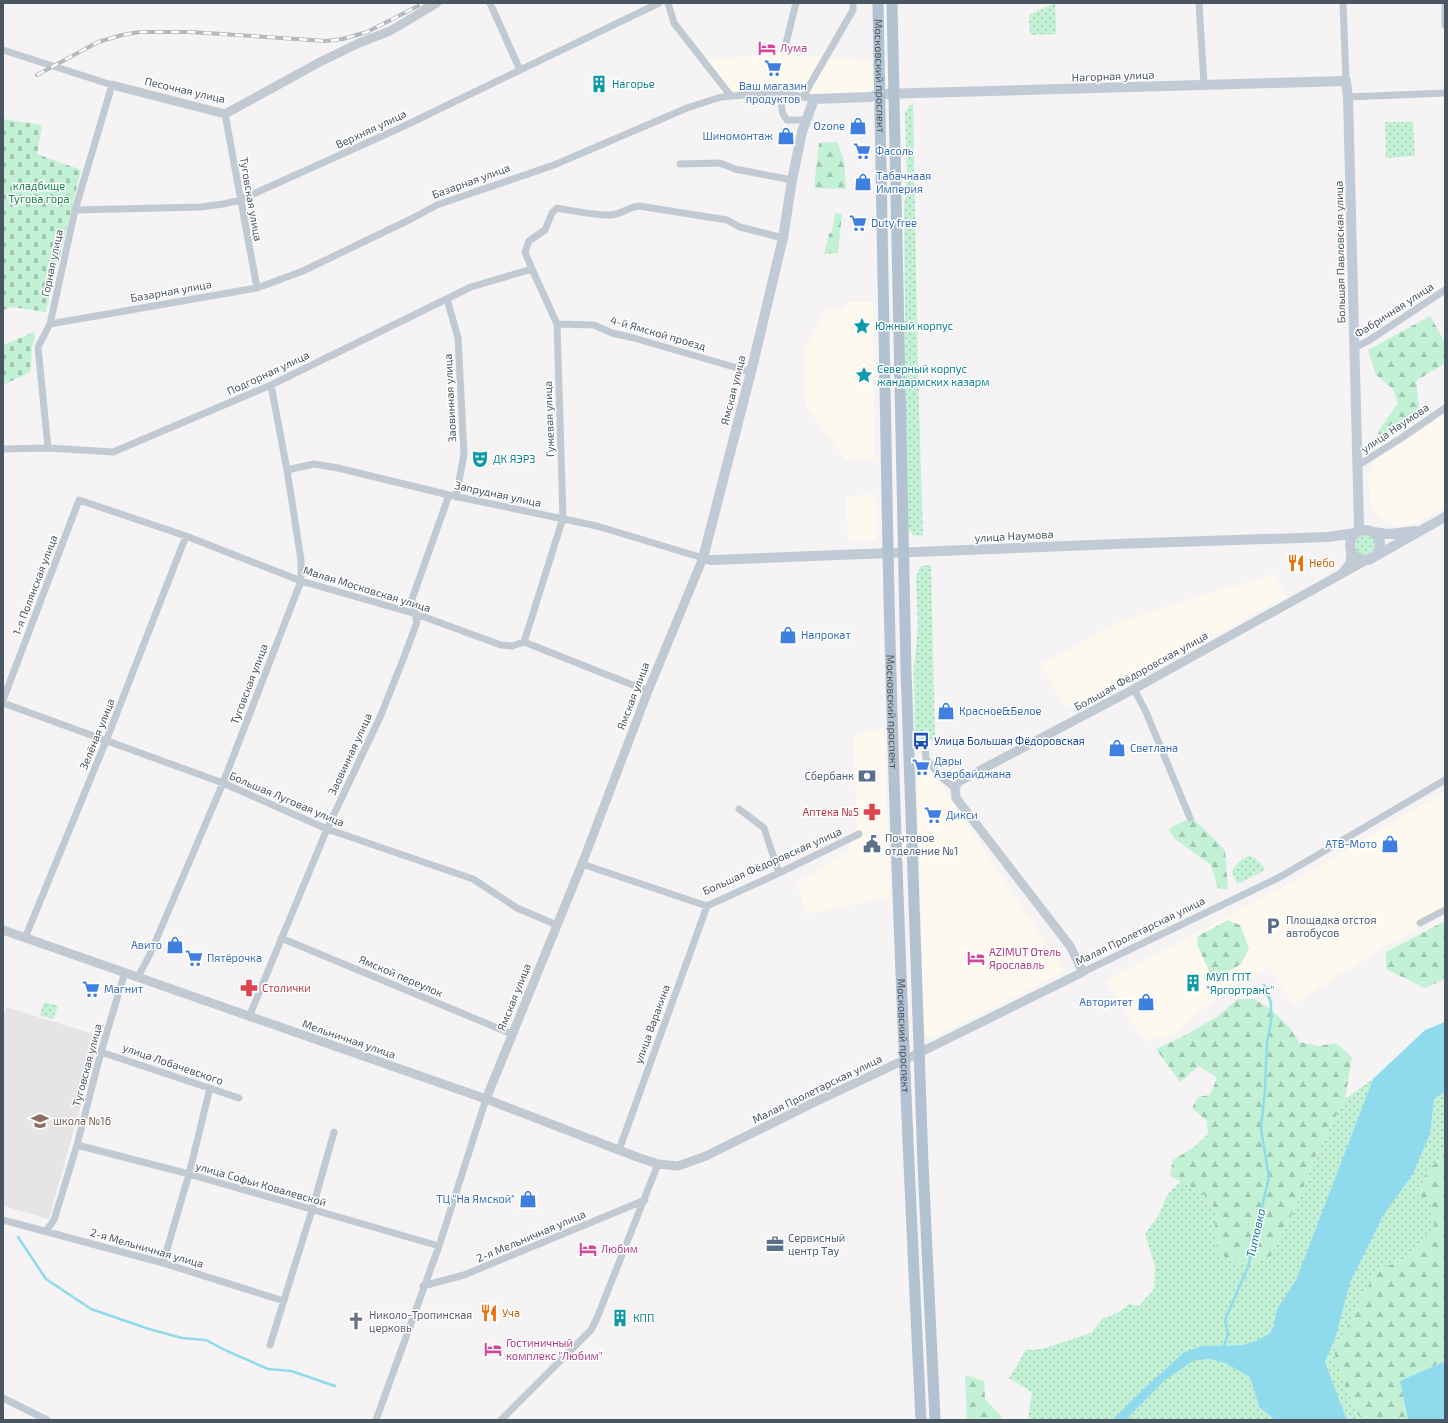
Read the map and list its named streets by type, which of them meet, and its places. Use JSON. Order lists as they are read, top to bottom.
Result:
{
  "streets": {
    "main road": [
      "Московский проспект",
      "Нагорная улица",
      "Базарная улица",
      "Большая Павловская улица",
      "Ямская улица",
      "улица Наумова",
      "Большая Фёдоровская улица"
    ],
    "street": [
      "Песочная улица",
      "Верхняя улица",
      "Туговская улица",
      "Горная улица",
      "Фабричная улица",
      "4-й Ямской проезд",
      "Подгорная улица",
      "Заовинная улица",
      "Гужевая улица",
      "Запрудная улица",
      "1-я Полянская улица",
      "Малая Московская улица",
      "Зелёная улица",
      "Большая Луговая улица",
      "Малая Пролетарская улица",
      "Ямской переулок",
      "улица Варакина",
      "Мельничная улица",
      "улица Лобачевского",
      "улица Софьи Ковалевской",
      "2-я Мельничная улица"
    ]
  },
  "crossings": [
    ["Московский проспект", "Нагорная улица"],
    ["Московский проспект", "Базарная улица"],
    ["Московский проспект", "улица Наумова"],
    ["Московский проспект", "Малая Пролетарская улица"],
    ["Нагорная улица", "Базарная улица"],
    ["Нагорная улица", "Большая Павловская улица"],
    ["Песочная улица", "Туговская улица"],
    ["Песочная улица", "Горная улица"],
    ["Верхняя улица", "Туговская улица"],
    ["Верхняя улица", "Горная улица"],
    ["Базарная улица", "Туговская улица"],
    ["Базарная улица", "Горная улица"],
    ["Базарная улица", "Ямская улица"],
    ["Туговская улица", "Подгорная улица"],
    ["Туговская улица", "Запрудная улица"],
    ["Туговская улица", "Малая Московская улица"],
    ["Туговская улица", "Большая Луговая улица"],
    ["Туговская улица", "Мельничная улица"],
    ["Туговская улица", "улица Лобачевского"],
    ["Туговская улица", "улица Софьи Ковалевской"],
    ["Туговская улица", "2-я Мельничная улица"],
    ["Большая Павловская улица", "Фабричная улица"],
    ["Большая Павловская улица", "улица Наумова"],
    ["Большая Павловская улица", "Большая Фёдоровская улица"],
    ["Горная улица", "Подгорная улица"],
    ["4-й Ямской проезд", "Ямская улица"],
    ["4-й Ямской проезд", "Гужевая улица"],
    ["Подгорная улица", "Заовинная улица"],
    ["Подгорная улица", "Гужевая улица"],
    ["Ямская улица", "Гужевая улица"],
    ["Ямская улица", "улица Наумова"],
    ["Ямская улица", "Запрудная улица"],
    ["Ямская улица", "Большая Фёдоровская улица"],
    ["Ямская улица", "Большая Луговая улица"],
    ["Ямская улица", "Ямской переулок"],
    ["Ямская улица", "Мельничная улица"],
    ["Ямская улица", "улица Софьи Ковалевской"],
    ["Ямская улица", "2-я Мельничная улица"],
    ["Заовинная улица", "Запрудная улица"],
    ["Заовинная улица", "Малая Московская улица"],
    ["Заовинная улица", "Большая Луговая улица"],
    ["Заовинная улица", "Ямской переулок"],
    ["Заовинная улица", "Мельничная улица"],
    ["Гужевая улица", "Запрудная улица"],
    ["Гужевая улица", "Малая Московская улица"],
    ["улица Наумова", "Запрудная улица"],
    ["улица Наумова", "Большая Фёдоровская улица"],
    ["1-я Полянская улица", "Малая Московская улица"],
    ["Малая Московская улица", "Зелёная улица"],
    ["Большая Фёдоровская улица", "улица Варакина"],
    ["Зелёная улица", "Большая Луговая улица"],
    ["Зелёная улица", "Мельничная улица"],
    ["Малая Пролетарская улица", "Мельничная улица"],
    ["улица Варакина", "Мельничная улица"]
  ],
  "water": ["Титовка"],
  "parks": ["кладбище Тугова гора"],
  "places": {
    "hotel": [
      "Лума",
      "AZIMUT Отель Ярославль",
      "Любим",
      "Гостиничный комплекс \"Любим\""
    ],
    "supermarket": [
      "Ваш магазин продуктов",
      "Фасоль",
      "Duty free",
      "Дары Азербайджана",
      "Дикси",
      "Пятёрочка",
      "Магнит"
    ],
    "building": ["Нагорье", "МУП ГПТ \"Яргортранс\"", "КПП"],
    "shop": [
      "Ozone",
      "Шиномонтаж",
      "Табачнаая Империя",
      "Напрокат",
      "Красное&Белое",
      "Светлана",
      "АТВ-Мото",
      "Авито",
      "Авторитет",
      "ТЦ \"На Ямской\""
    ],
    "place": ["Южный корпус", "Северный корпус жандармских казарм"],
    "theatre": ["ДК ЯЭРЗ"],
    "restaurant": ["Небо", "Уча"],
    "bus stop": ["Улица Большая Фёдоровская"],
    "bank": ["Сбербанк"],
    "pharmacy": ["Аптека №5", "Столички"],
    "public building": ["Почтовое отделение №1"],
    "parking": ["Площадка отстоя автобусов"],
    "school or university": ["школа №16"],
    "office": ["Сервисный центр Тау"],
    "church": ["Николо-Тропинская церковь"]
  }
}
